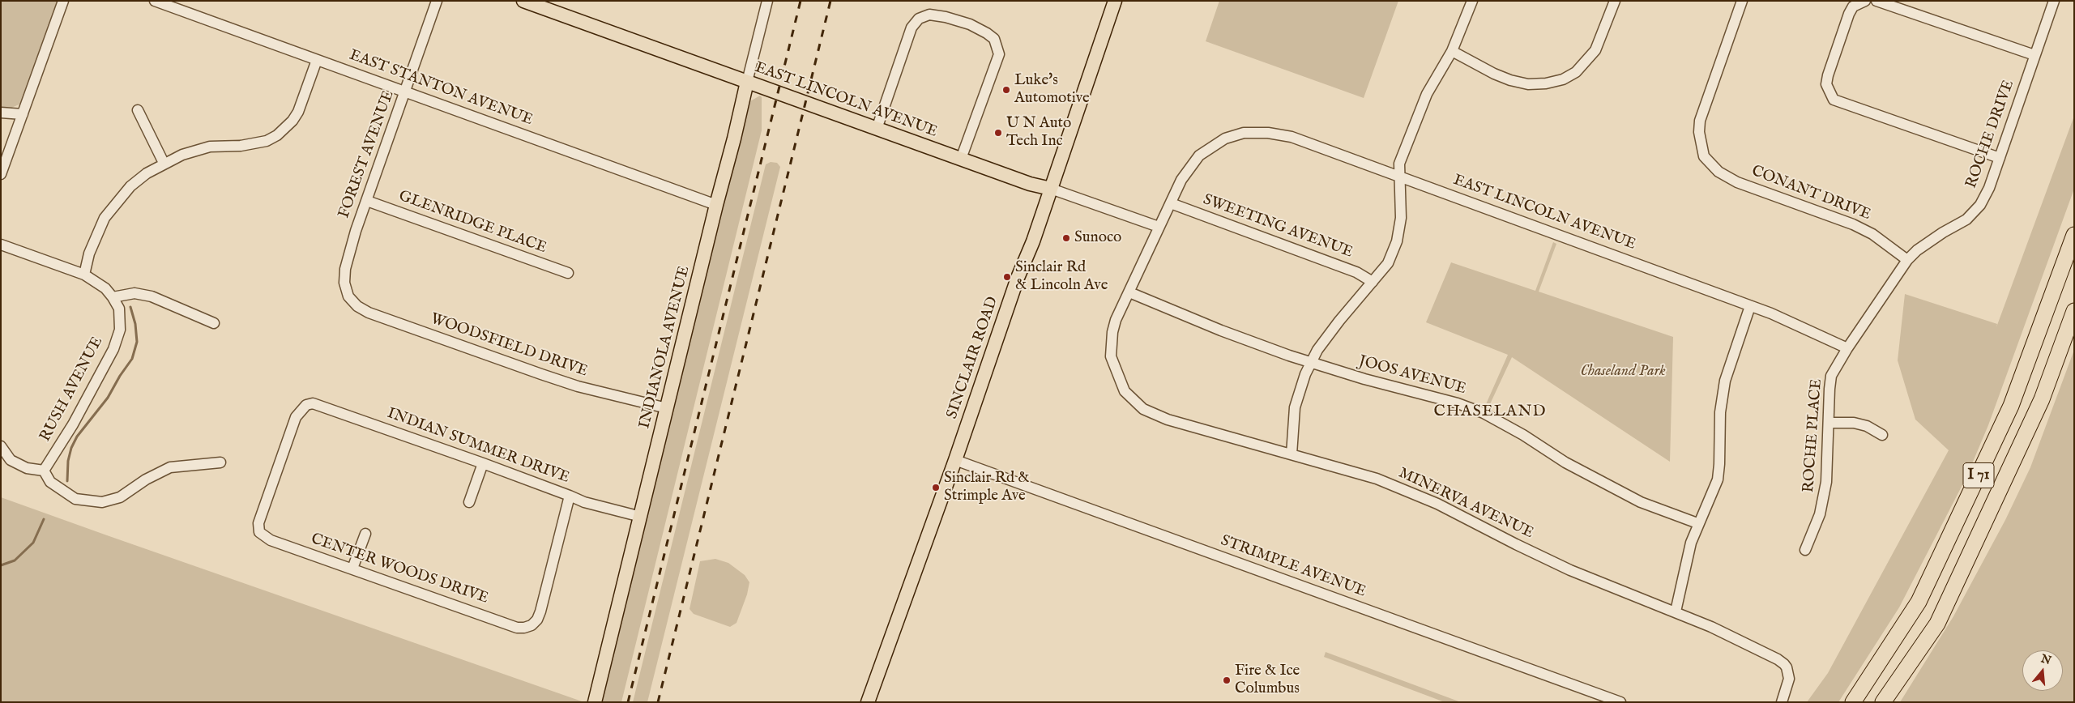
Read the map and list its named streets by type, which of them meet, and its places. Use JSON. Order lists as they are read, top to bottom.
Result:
{
  "streets": {
    "highway": ["I 71"],
    "main road": ["EAST LINCOLN AVENUE", "INDIANOLA AVENUE", "SINCLAIR ROAD"],
    "street": [
      "EAST STANTON AVENUE",
      "ROCHE DRIVE",
      "FOREST AVENUE",
      "CONANT DRIVE",
      "GLENRIDGE PLACE",
      "SWEETING AVENUE",
      "WOODSFIELD DRIVE",
      "JOOS AVENUE",
      "RUSH AVENUE",
      "ROCHE PLACE",
      "INDIAN SUMMER DRIVE",
      "MINERVA AVENUE",
      "STRIMPLE AVENUE",
      "CENTER WOODS DRIVE"
    ]
  },
  "crossings": [
    ["EAST STANTON AVENUE", "FOREST AVENUE"],
    ["EAST STANTON AVENUE", "INDIANOLA AVENUE"],
    ["EAST LINCOLN AVENUE", "ROCHE DRIVE"],
    ["EAST LINCOLN AVENUE", "SWEETING AVENUE"],
    ["EAST LINCOLN AVENUE", "INDIANOLA AVENUE"],
    ["EAST LINCOLN AVENUE", "SINCLAIR ROAD"],
    ["EAST LINCOLN AVENUE", "JOOS AVENUE"],
    ["EAST LINCOLN AVENUE", "ROCHE PLACE"],
    ["EAST LINCOLN AVENUE", "MINERVA AVENUE"],
    ["ROCHE DRIVE", "CONANT DRIVE"],
    ["ROCHE DRIVE", "ROCHE PLACE"],
    ["FOREST AVENUE", "GLENRIDGE PLACE"],
    ["FOREST AVENUE", "WOODSFIELD DRIVE"],
    ["WOODSFIELD DRIVE", "INDIANOLA AVENUE"],
    ["INDIANOLA AVENUE", "INDIAN SUMMER DRIVE"],
    ["SINCLAIR ROAD", "STRIMPLE AVENUE"],
    ["INDIAN SUMMER DRIVE", "CENTER WOODS DRIVE"]
  ],
  "districts": ["CHASELAND"],
  "parks": ["Chaseland Park"],
  "places": [
    "Luke's Automotive",
    "U N Auto Tech Inc",
    "Sunoco",
    "Sinclair Rd & Lincoln Ave",
    "Sinclair Rd & Strimple Ave",
    "Fire & Ice Columbus"
  ],
  "north": "top"
}
